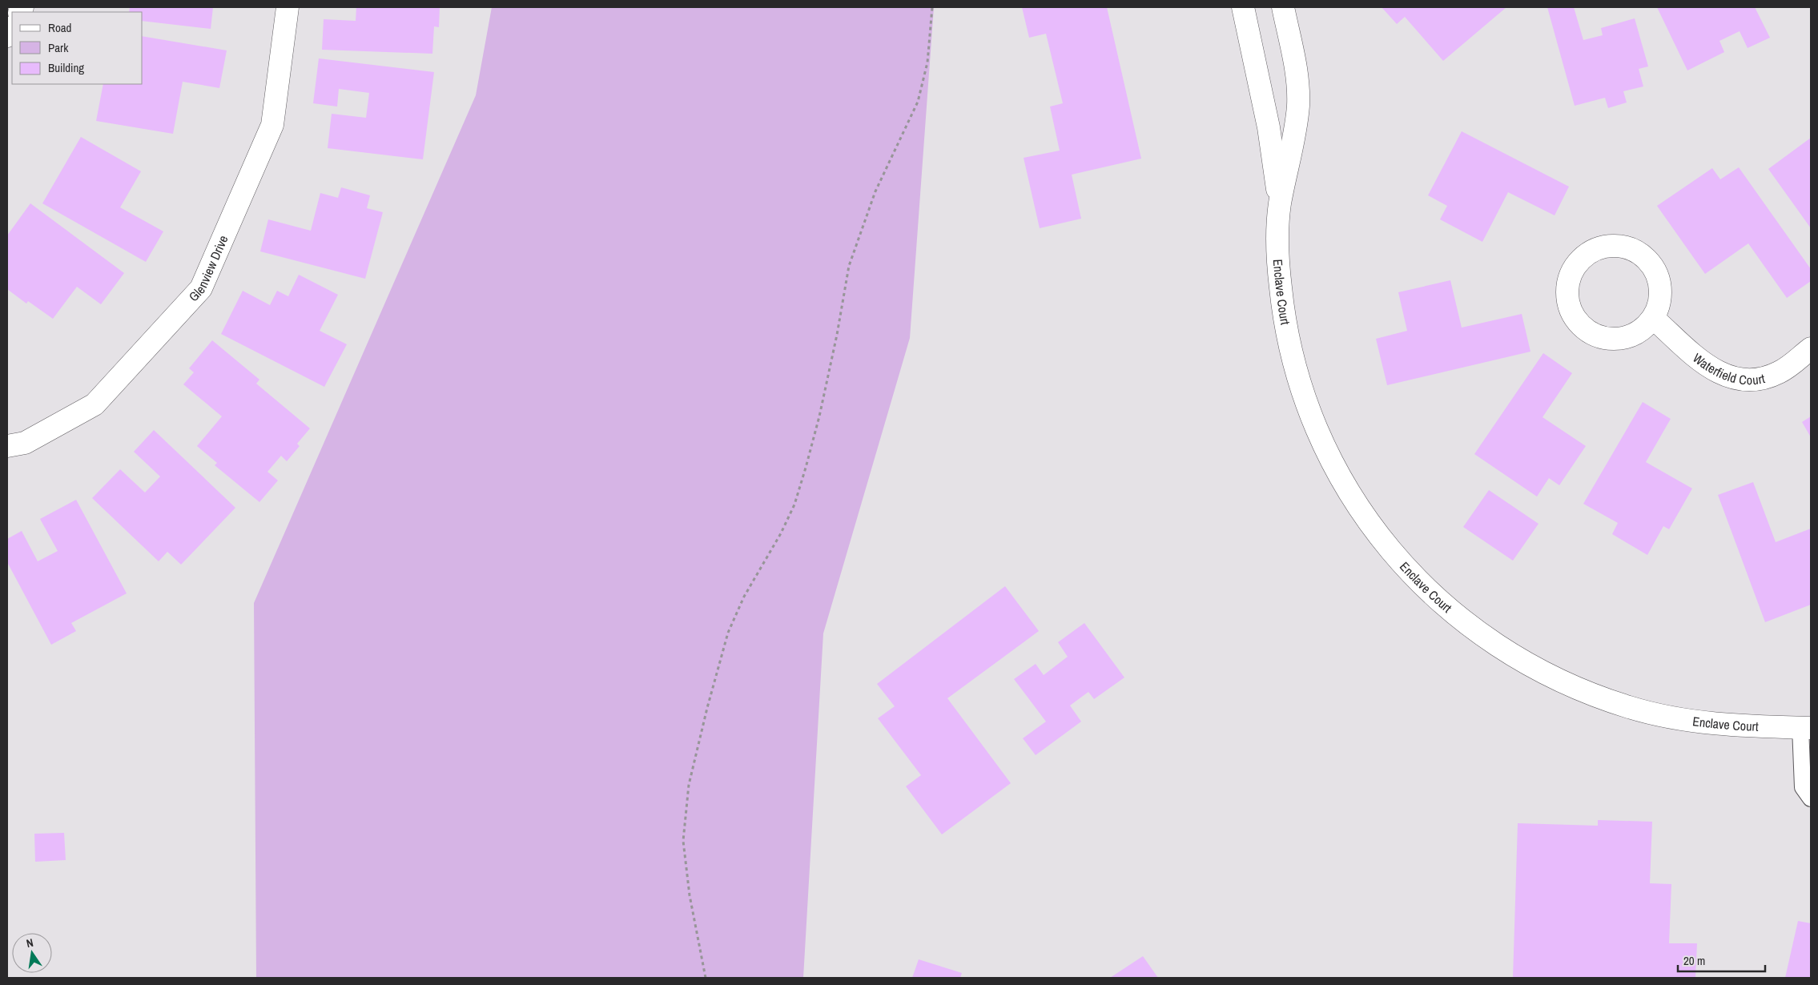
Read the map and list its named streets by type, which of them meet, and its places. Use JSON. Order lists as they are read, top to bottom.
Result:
{
  "streets": {
    "street": ["Glenview Drive", "Enclave Court", "Waterfield Court"]
  },
  "legend": ["Road", "Park", "Building"],
  "scale_bar": "20 m",
  "north": "top"
}
